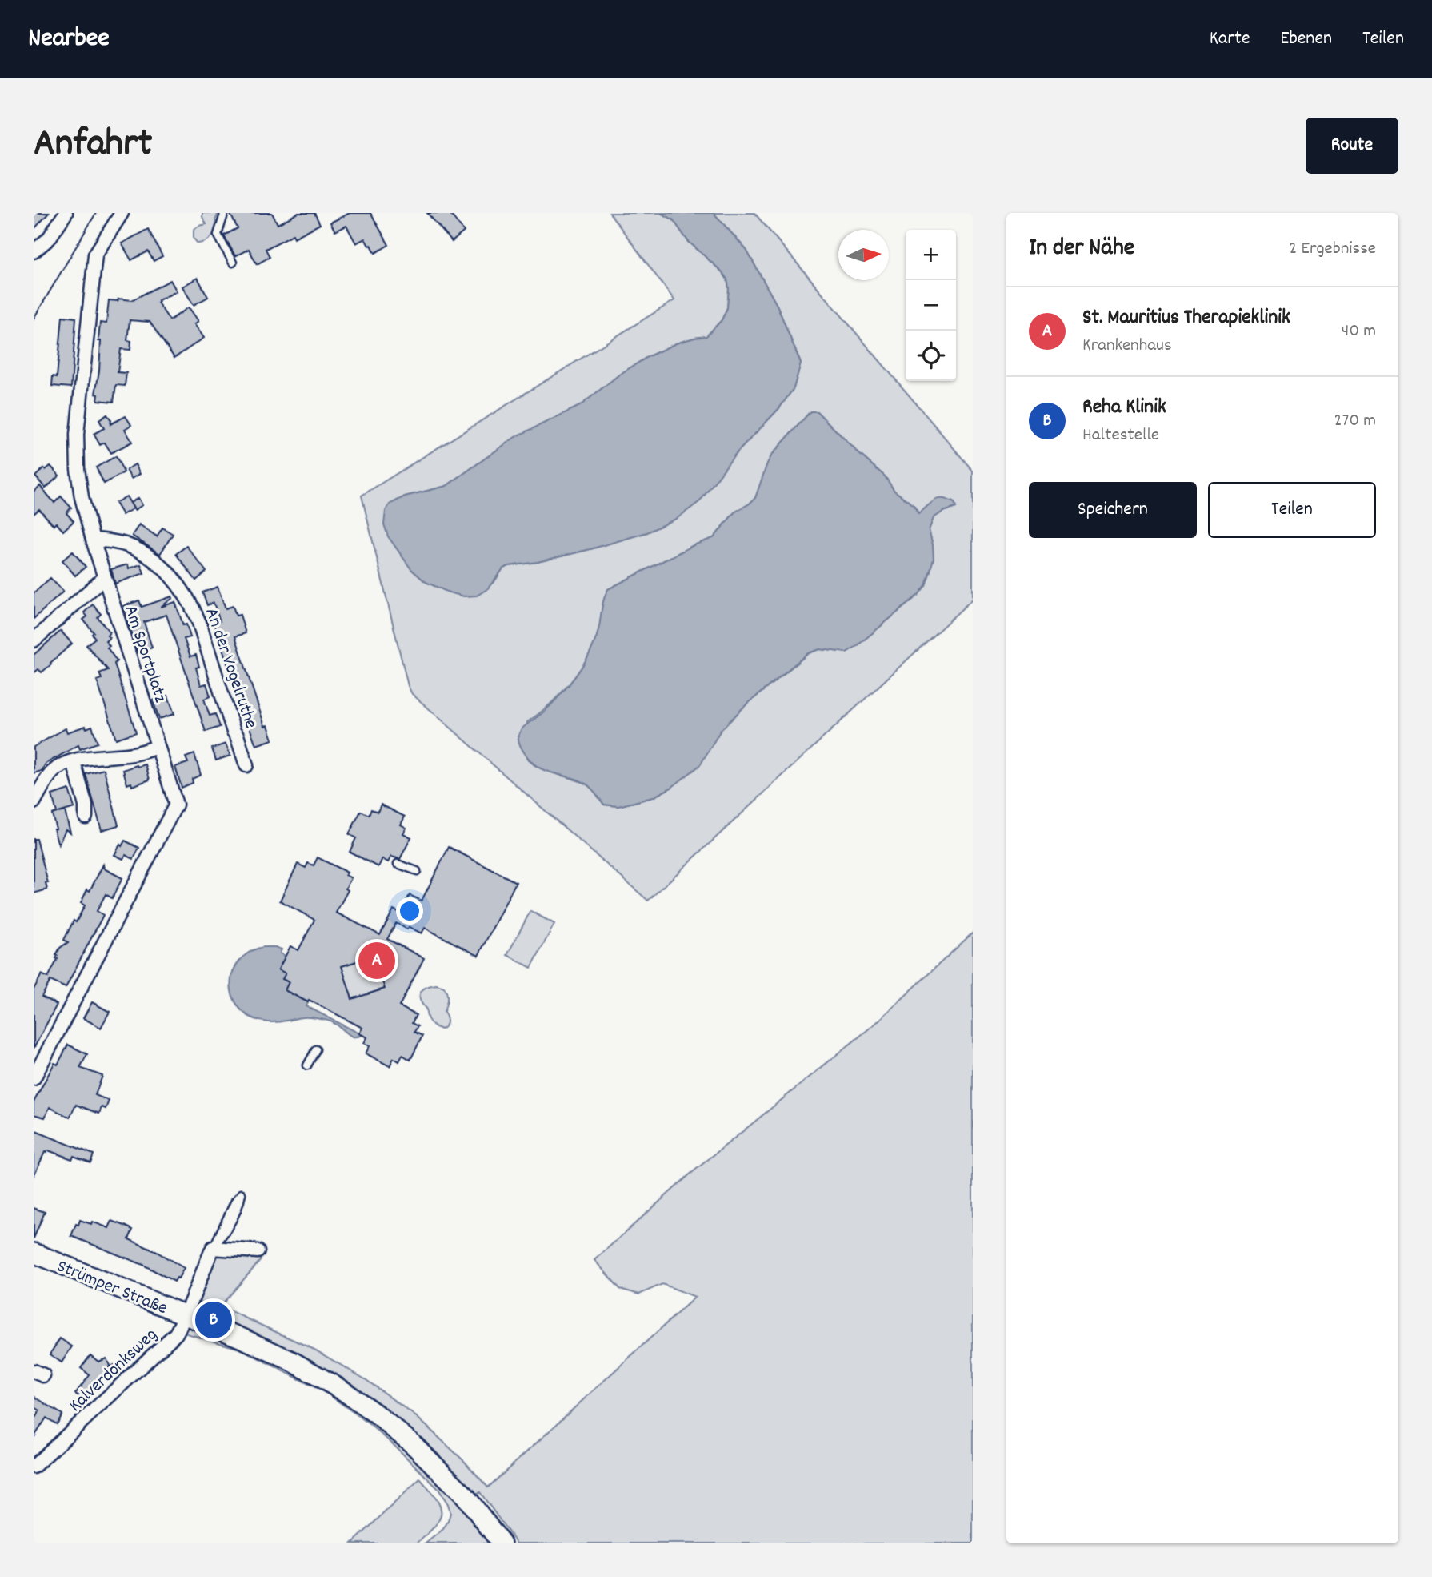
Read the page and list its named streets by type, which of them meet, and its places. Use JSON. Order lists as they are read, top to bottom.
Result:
{
  "streets": {
    "main road": ["Strümper Straße"],
    "street": ["Am Sportplatz", "An der Vogelruthe", "Kalverdonksweg"]
  },
  "crossings": [
    ["Am Sportplatz", "An der Vogelruthe"],
    ["Strümper Straße", "Kalverdonksweg"]
  ],
  "north": "right",
  "page": {
    "header": "Nearbee",
    "nav": ["Karte", "Ebenen", "Teilen"],
    "title": "Anfahrt",
    "buttons": [
      "Route",
      ["Speichern", "Teilen"]
    ],
    "heading": ["In der Nähe", "2 Ergebnisse"],
    "map_buttons": ["+", "−"],
    "list": [
      {
        "mark": "A",
        "name": "St. Mauritius Therapieklinik",
        "note": "Krankenhaus",
        "value": "40 m"
      },
      {
        "mark": "B",
        "name": "Reha Klinik",
        "note": "Haltestelle",
        "value": "270 m"
      }
    ],
    "pins": ["A", "B"]
  }
}
